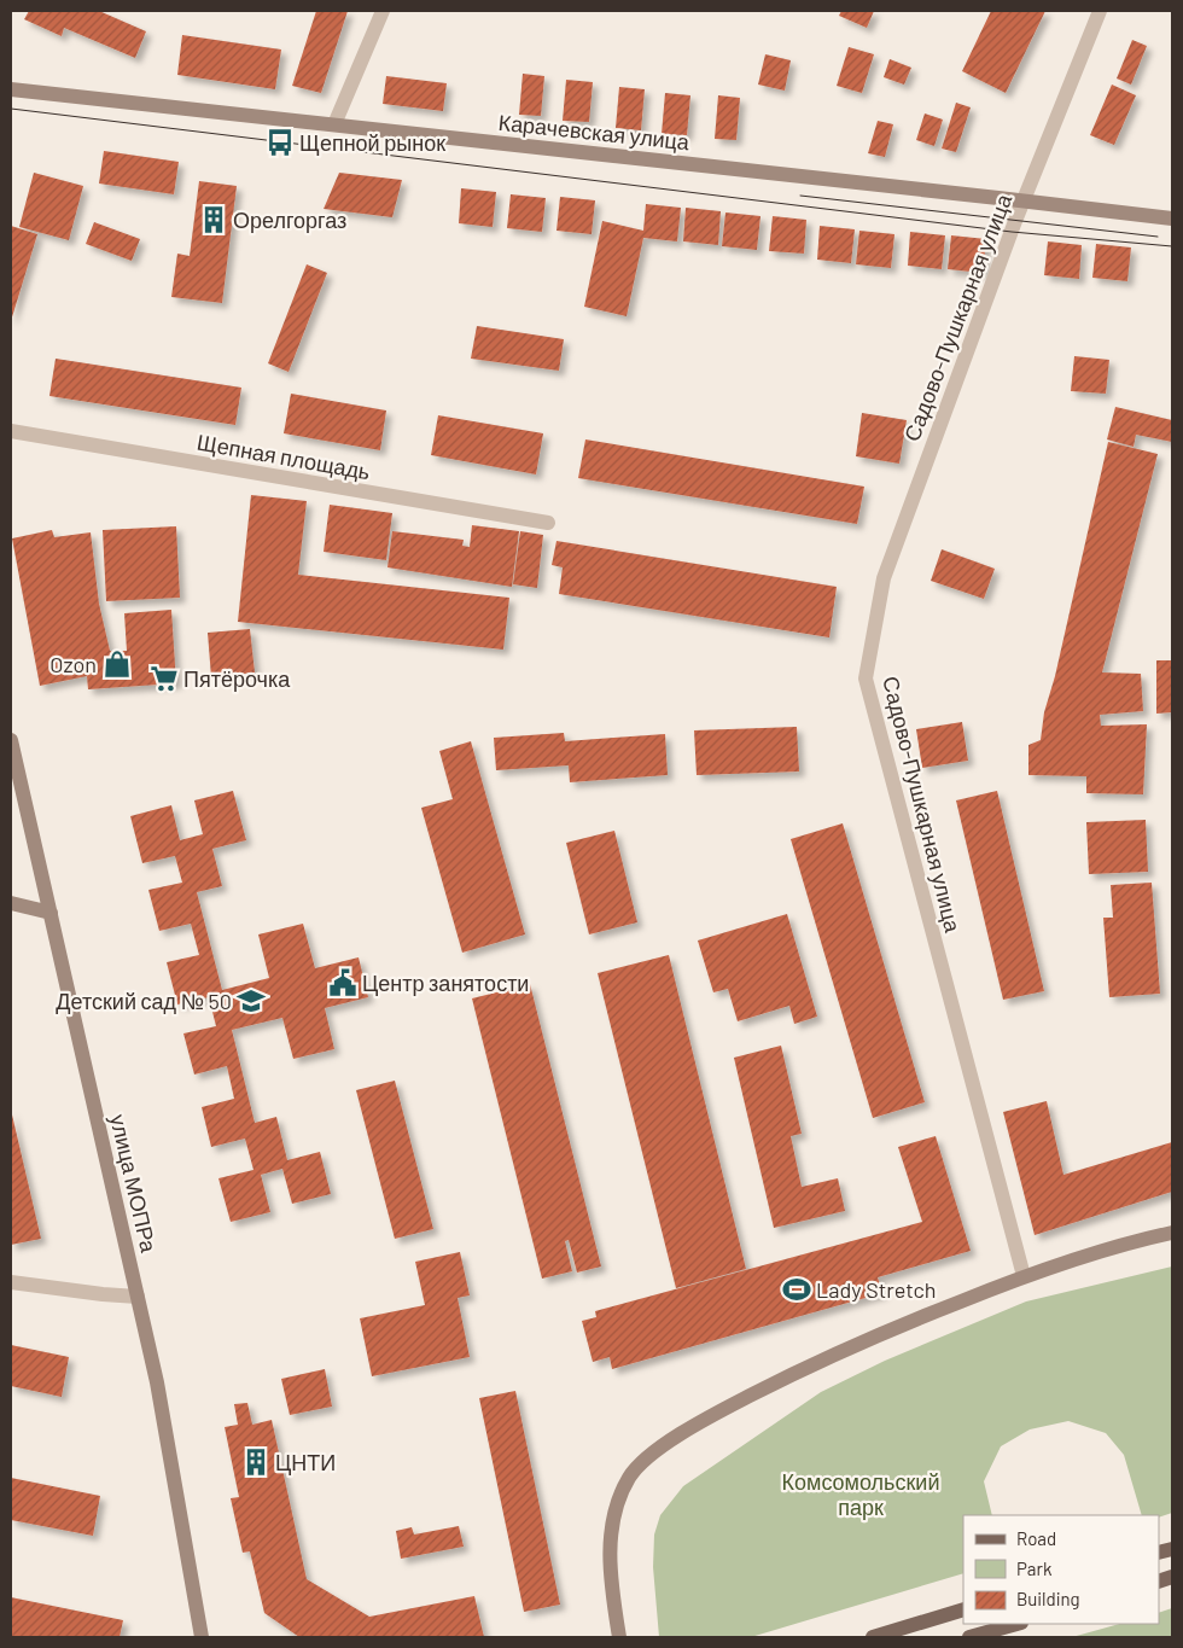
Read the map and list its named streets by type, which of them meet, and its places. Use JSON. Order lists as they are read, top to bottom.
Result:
{
  "streets": {
    "street": [
      "Карачевская улица",
      "Садово-Пушкарная улица",
      "Щепная площадь",
      "улица МОПРа"
    ]
  },
  "crossings": [
    ["Карачевская улица", "Садово-Пушкарная улица"]
  ],
  "parks": ["Комсомольский парк"],
  "places": {
    "bus stop": ["Щепной рынок"],
    "building": ["Орелгоргаз", "ЦНТИ"],
    "shop": ["Ozon"],
    "supermarket": ["Пятёрочка"],
    "public building": ["Центр занятости"],
    "school or university": ["Детский сад № 50"],
    "sports": ["Lady Stretch"]
  },
  "legend": ["Road", "Park", "Building"]
}
